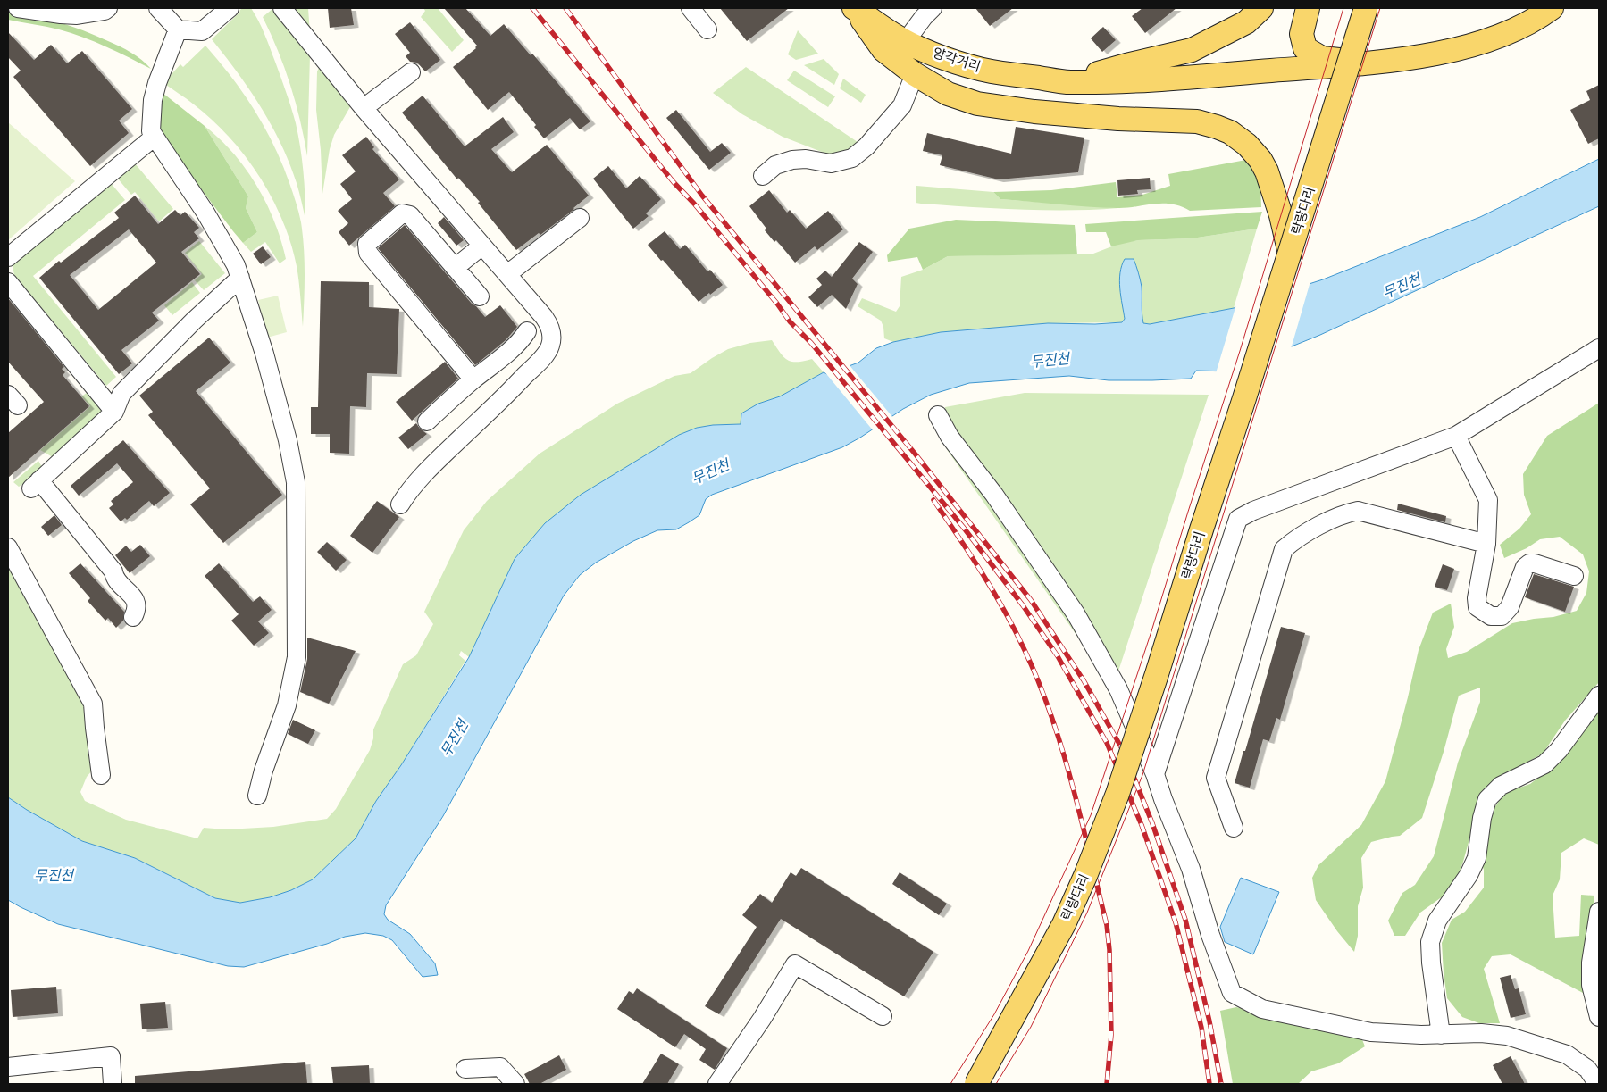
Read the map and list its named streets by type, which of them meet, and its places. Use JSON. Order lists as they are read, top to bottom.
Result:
{
  "streets": {
    "main road": ["양각거리", "락랑다리"]
  },
  "water": ["무진천"]
}
